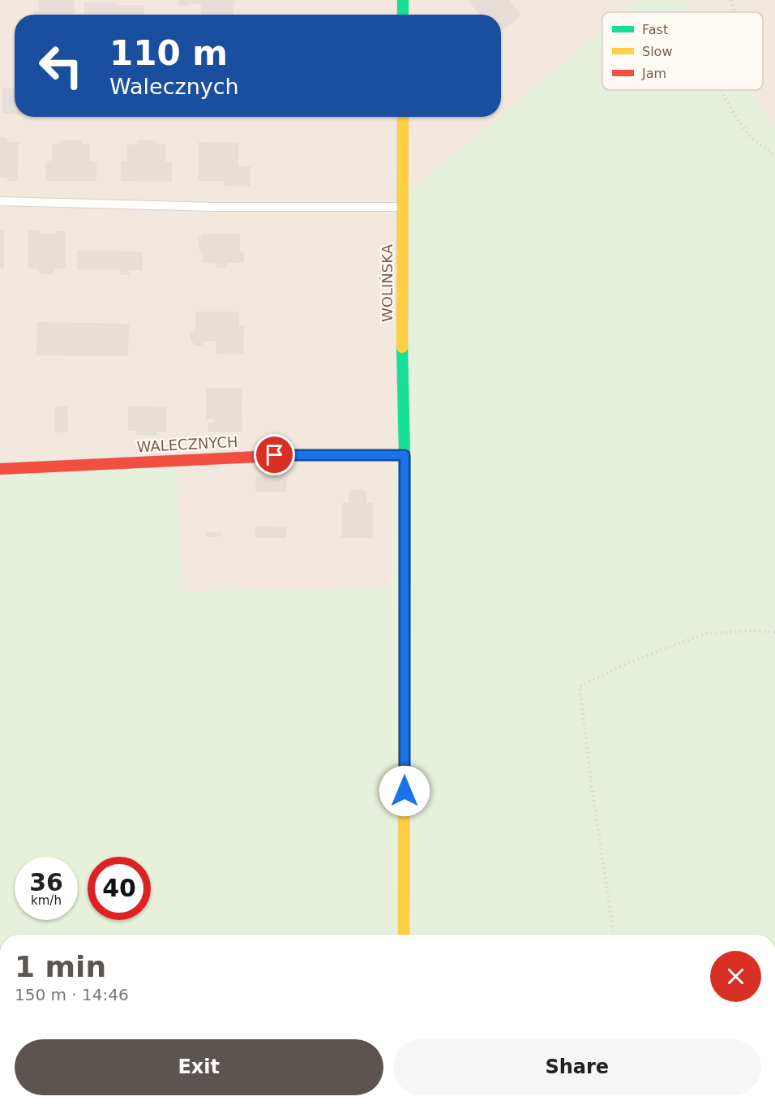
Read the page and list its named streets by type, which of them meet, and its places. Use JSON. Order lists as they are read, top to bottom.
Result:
{
  "streets": {
    "street": ["WOLIŃSKA", "WALECZNYCH"]
  },
  "crossings": [
    ["WOLIŃSKA", "WALECZNYCH"]
  ],
  "legend": ["Fast", "Slow", "Jam"],
  "page": {
    "turn": ["110 m", "Walecznych"],
    "speed": "36 km/h",
    "limit": "40",
    "heading": ["1 min", "150 m · 14:46"],
    "buttons": ["Exit", "Share"]
  }
}
